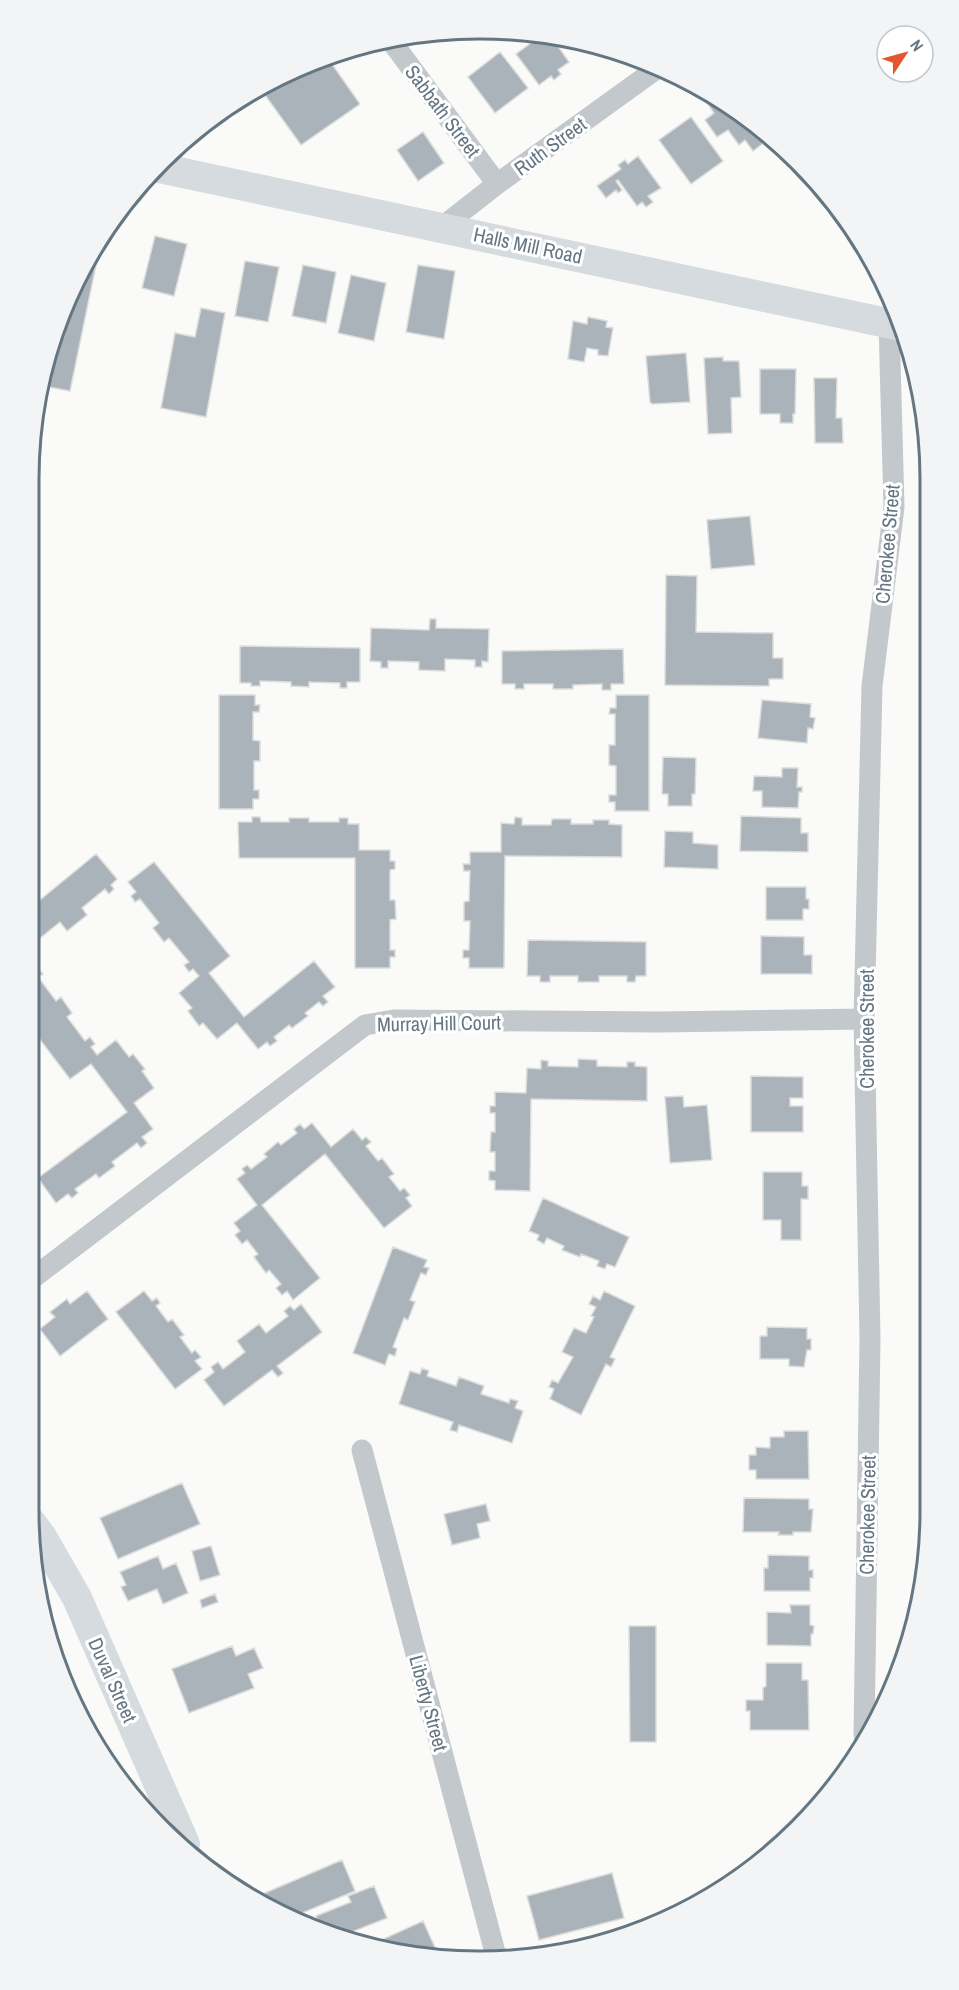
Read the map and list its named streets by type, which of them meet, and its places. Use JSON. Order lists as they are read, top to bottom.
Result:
{
  "streets": {
    "street": [
      "Sabbath Street",
      "Ruth Street",
      "Halls Mill Road",
      "Cherokee Street",
      "Murray Hill Court",
      "Duval Street",
      "Liberty Street"
    ]
  },
  "crossings": [
    ["Sabbath Street", "Ruth Street"],
    ["Ruth Street", "Halls Mill Road"],
    ["Cherokee Street", "Murray Hill Court"]
  ],
  "north": "top right"
}
